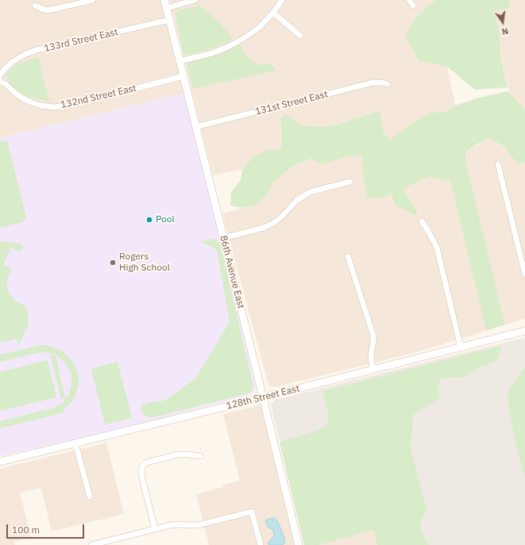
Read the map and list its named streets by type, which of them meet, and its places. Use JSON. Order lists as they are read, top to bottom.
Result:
{
  "streets": {
    "street": [
      "133rd Street East",
      "132nd Street East",
      "131st Street East",
      "86th Avenue East",
      "128th Street East"
    ]
  },
  "crossings": [
    ["133rd Street East", "86th Avenue East"],
    ["132nd Street East", "86th Avenue East"],
    ["131st Street East", "86th Avenue East"],
    ["86th Avenue East", "128th Street East"]
  ],
  "places": ["Pool", "Rogers High School"],
  "scale_bar": "100 m",
  "north": "bottom"
}
